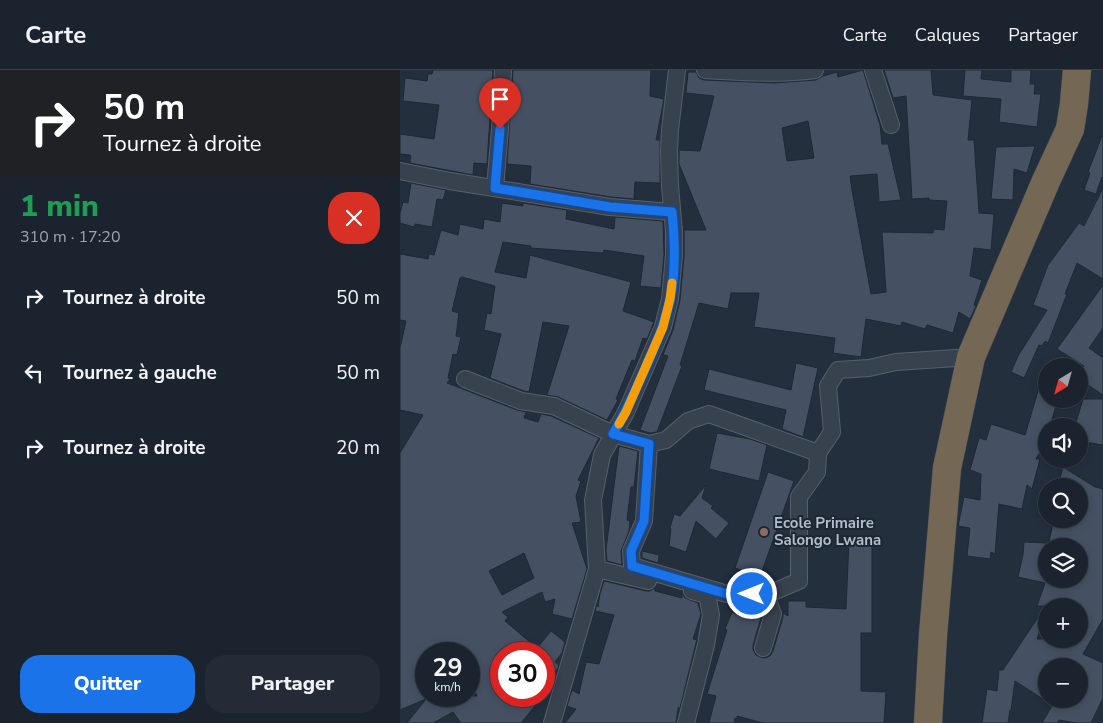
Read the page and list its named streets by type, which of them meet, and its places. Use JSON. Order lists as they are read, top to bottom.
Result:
{
  "places": ["Ecole Primaire Salongo Lwana"],
  "north": "bottom left",
  "page": {
    "header": "Carte",
    "nav": ["Carte", "Calques", "Partager"],
    "turn": ["50 m", "Tournez à droite"],
    "heading": ["1 min", "310 m · 17:20"],
    "list": [
      {
        "name": "Tournez à droite",
        "value": "50 m"
      },
      {
        "name": "Tournez à gauche",
        "value": "50 m"
      },
      {
        "name": "Tournez à droite",
        "value": "20 m"
      }
    ],
    "map_buttons": ["+", "−"],
    "speed": "29 km/h",
    "limit": "30",
    "buttons": ["Quitter", "Partager"]
  }
}
